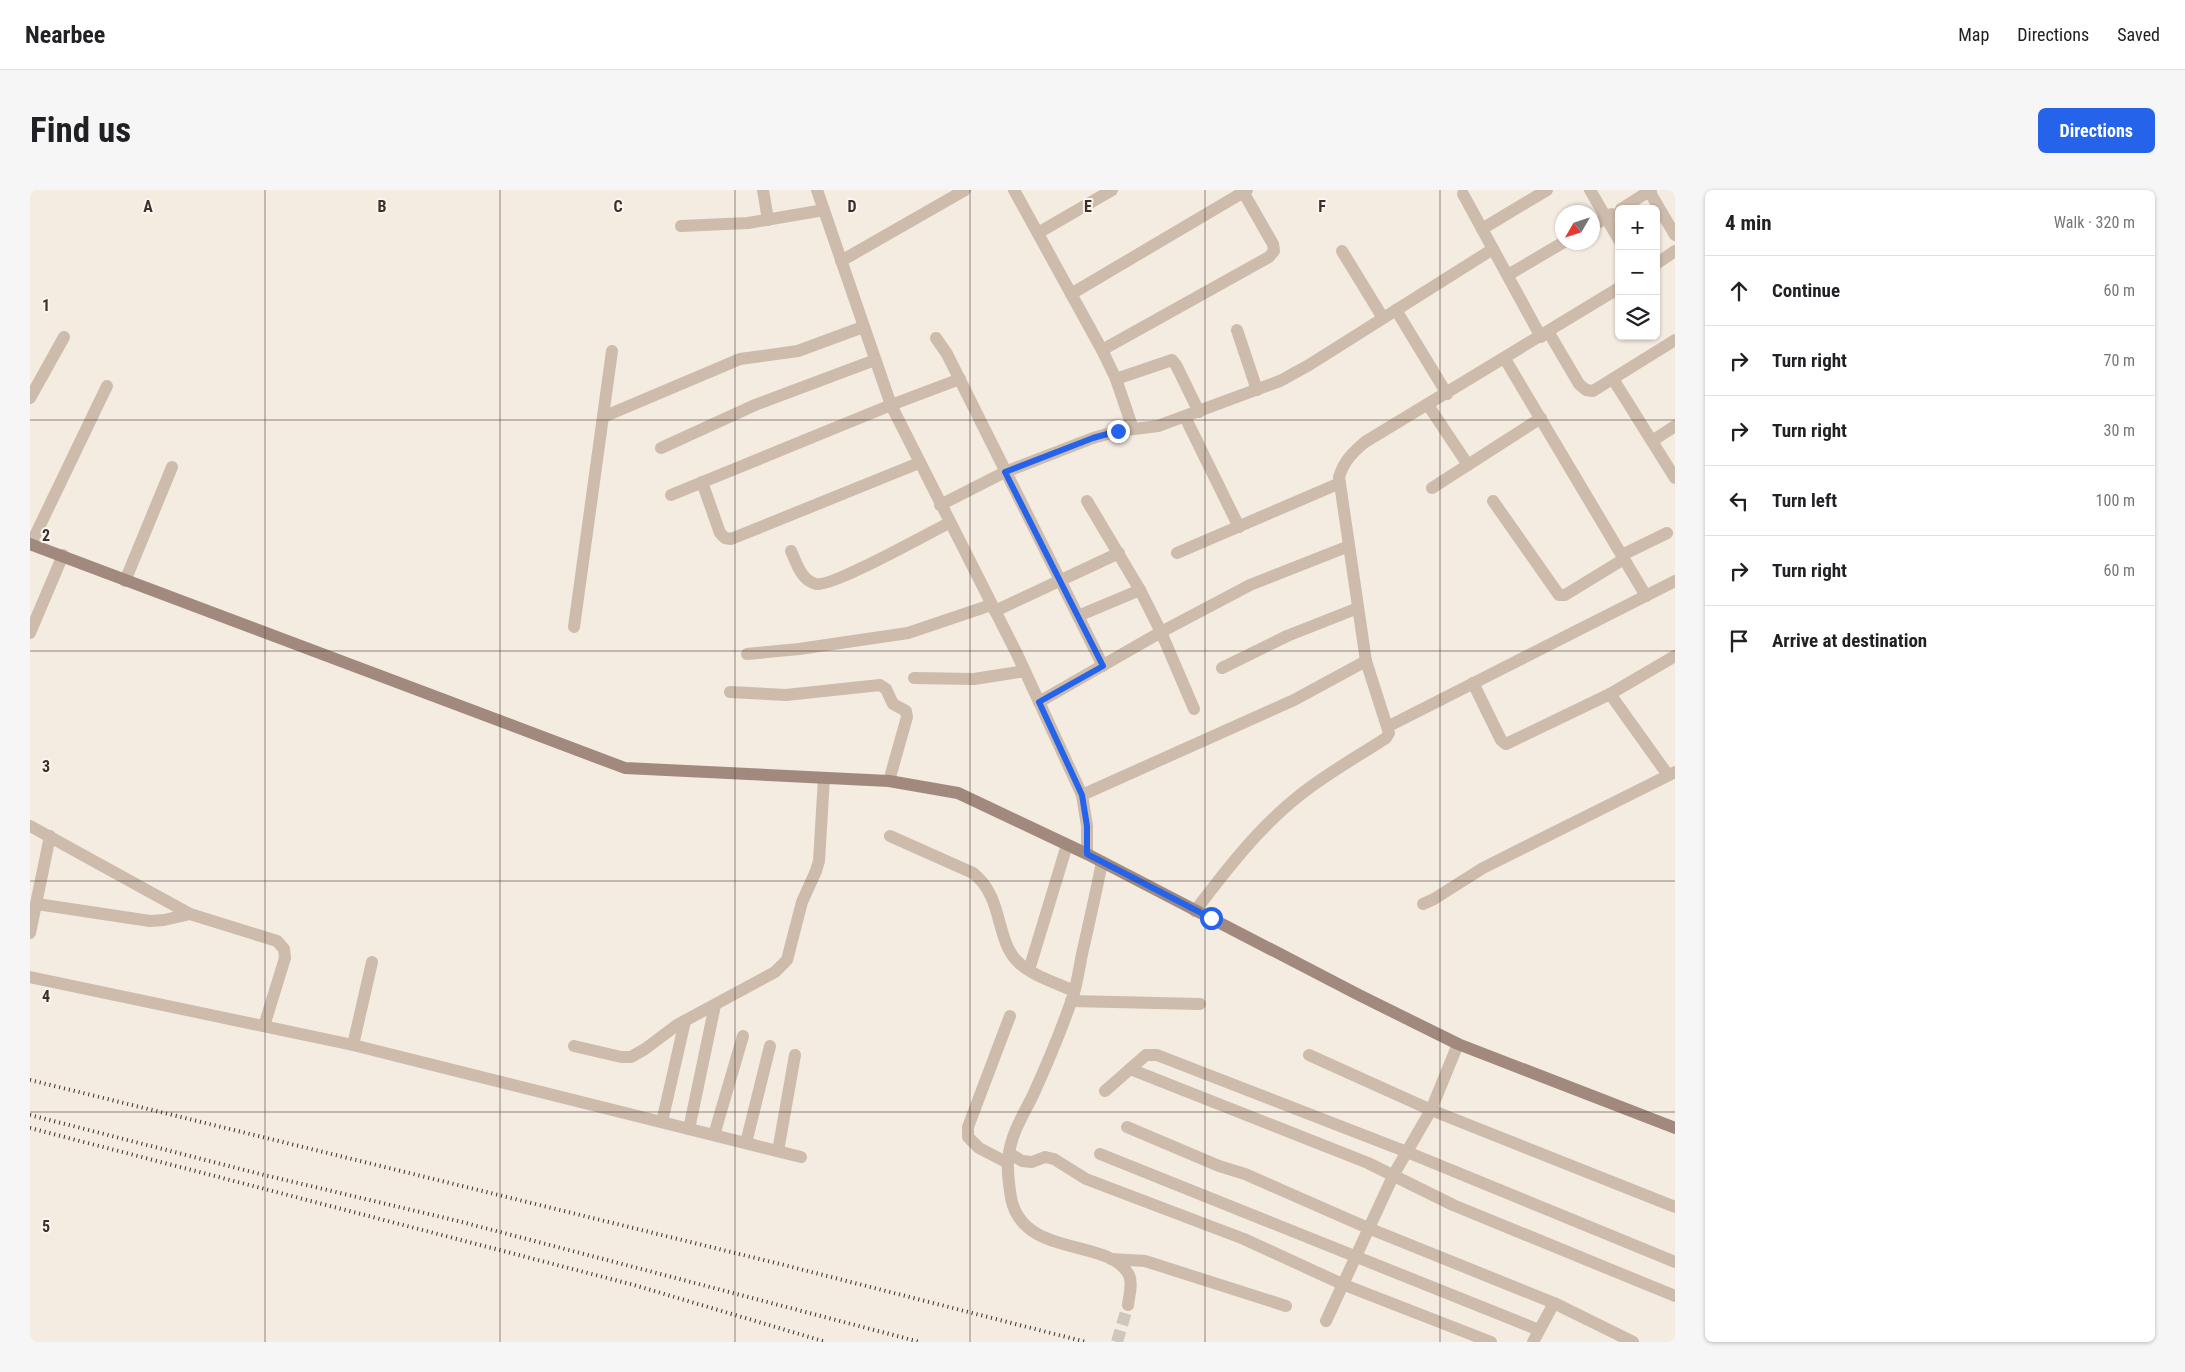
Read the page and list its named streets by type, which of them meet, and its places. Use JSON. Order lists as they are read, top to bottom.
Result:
{
  "north": "bottom left",
  "page": {
    "header": "Nearbee",
    "nav": ["Map", "Directions", "Saved"],
    "buttons": "Directions",
    "title": "Find us",
    "heading": ["4 min", "Walk · 320 m"],
    "map_buttons": ["+", "−"],
    "list": [
      ["Continue", "60 m"],
      ["Turn right", "70 m"],
      ["Turn right", "30 m"],
      ["Turn left", "100 m"],
      ["Turn right", "60 m"],
      "Arrive at destination"
    ]
  },
  "grid": {
    "columns": [
      "A",
      "B",
      "C",
      "D",
      "E",
      "F"
    ],
    "rows": [
      "1",
      "2",
      "3",
      "4",
      "5"
    ]
  }
}
